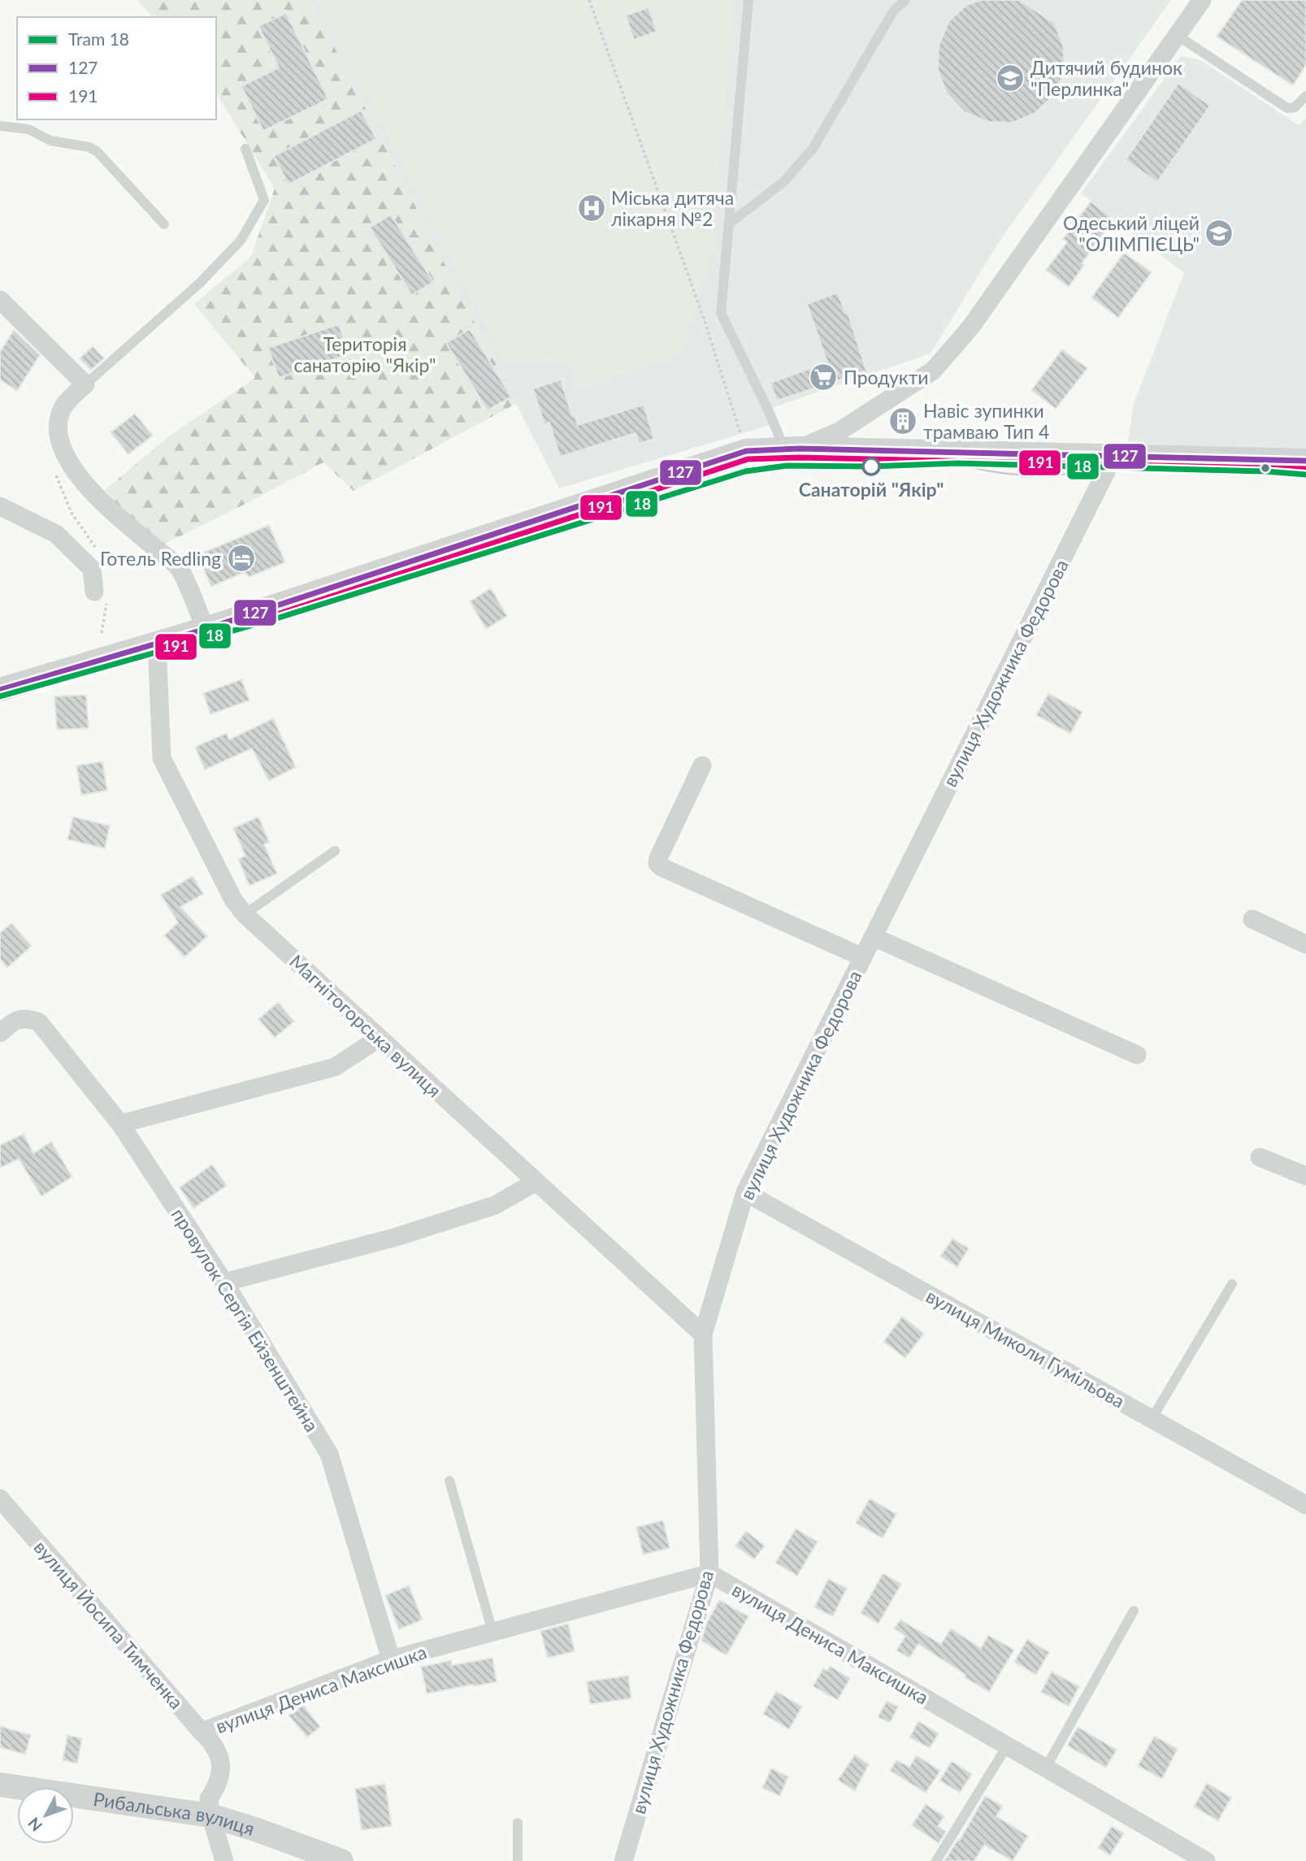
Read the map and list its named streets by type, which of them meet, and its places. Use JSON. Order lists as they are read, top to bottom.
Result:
{
  "streets": {
    "street": [
      "вулиця Художника Федорова",
      "Магнітогорська вулиця",
      "провулок Сергія Ейзенштейна",
      "вулиця Миколи Гумільова",
      "вулиця Йосипа Тимченка",
      "вулиця Дениса Максишка",
      "Рибальська вулиця"
    ]
  },
  "crossings": [
    ["вулиця Художника Федорова", "Магнітогорська вулиця"],
    ["вулиця Художника Федорова", "вулиця Миколи Гумільова"],
    ["вулиця Художника Федорова", "вулиця Дениса Максишка"],
    ["провулок Сергія Ейзенштейна", "вулиця Дениса Максишка"],
    ["вулиця Йосипа Тимченка", "вулиця Дениса Максишка"],
    ["вулиця Йосипа Тимченка", "Рибальська вулиця"]
  ],
  "parks": ["Територія санаторію \"Якір\""],
  "places": {
    "school or university": ["Дитячий будинок \"Перлинка\"", "Одеський ліцей \"ОЛІМПІЄЦЬ\""],
    "hospital": ["Міська дитяча лікарня №2"],
    "supermarket": ["Продукти"],
    "building": ["Навіс зупинки трамваю Тип 4"],
    "other": ["Санаторій \"Якір\""],
    "hotel": ["Готель Redling"]
  },
  "lines": ["transit line 127", "transit line 191", "tram line 18"],
  "legend": ["Tram 18", "127", "191"],
  "north": "bottom left"
}
